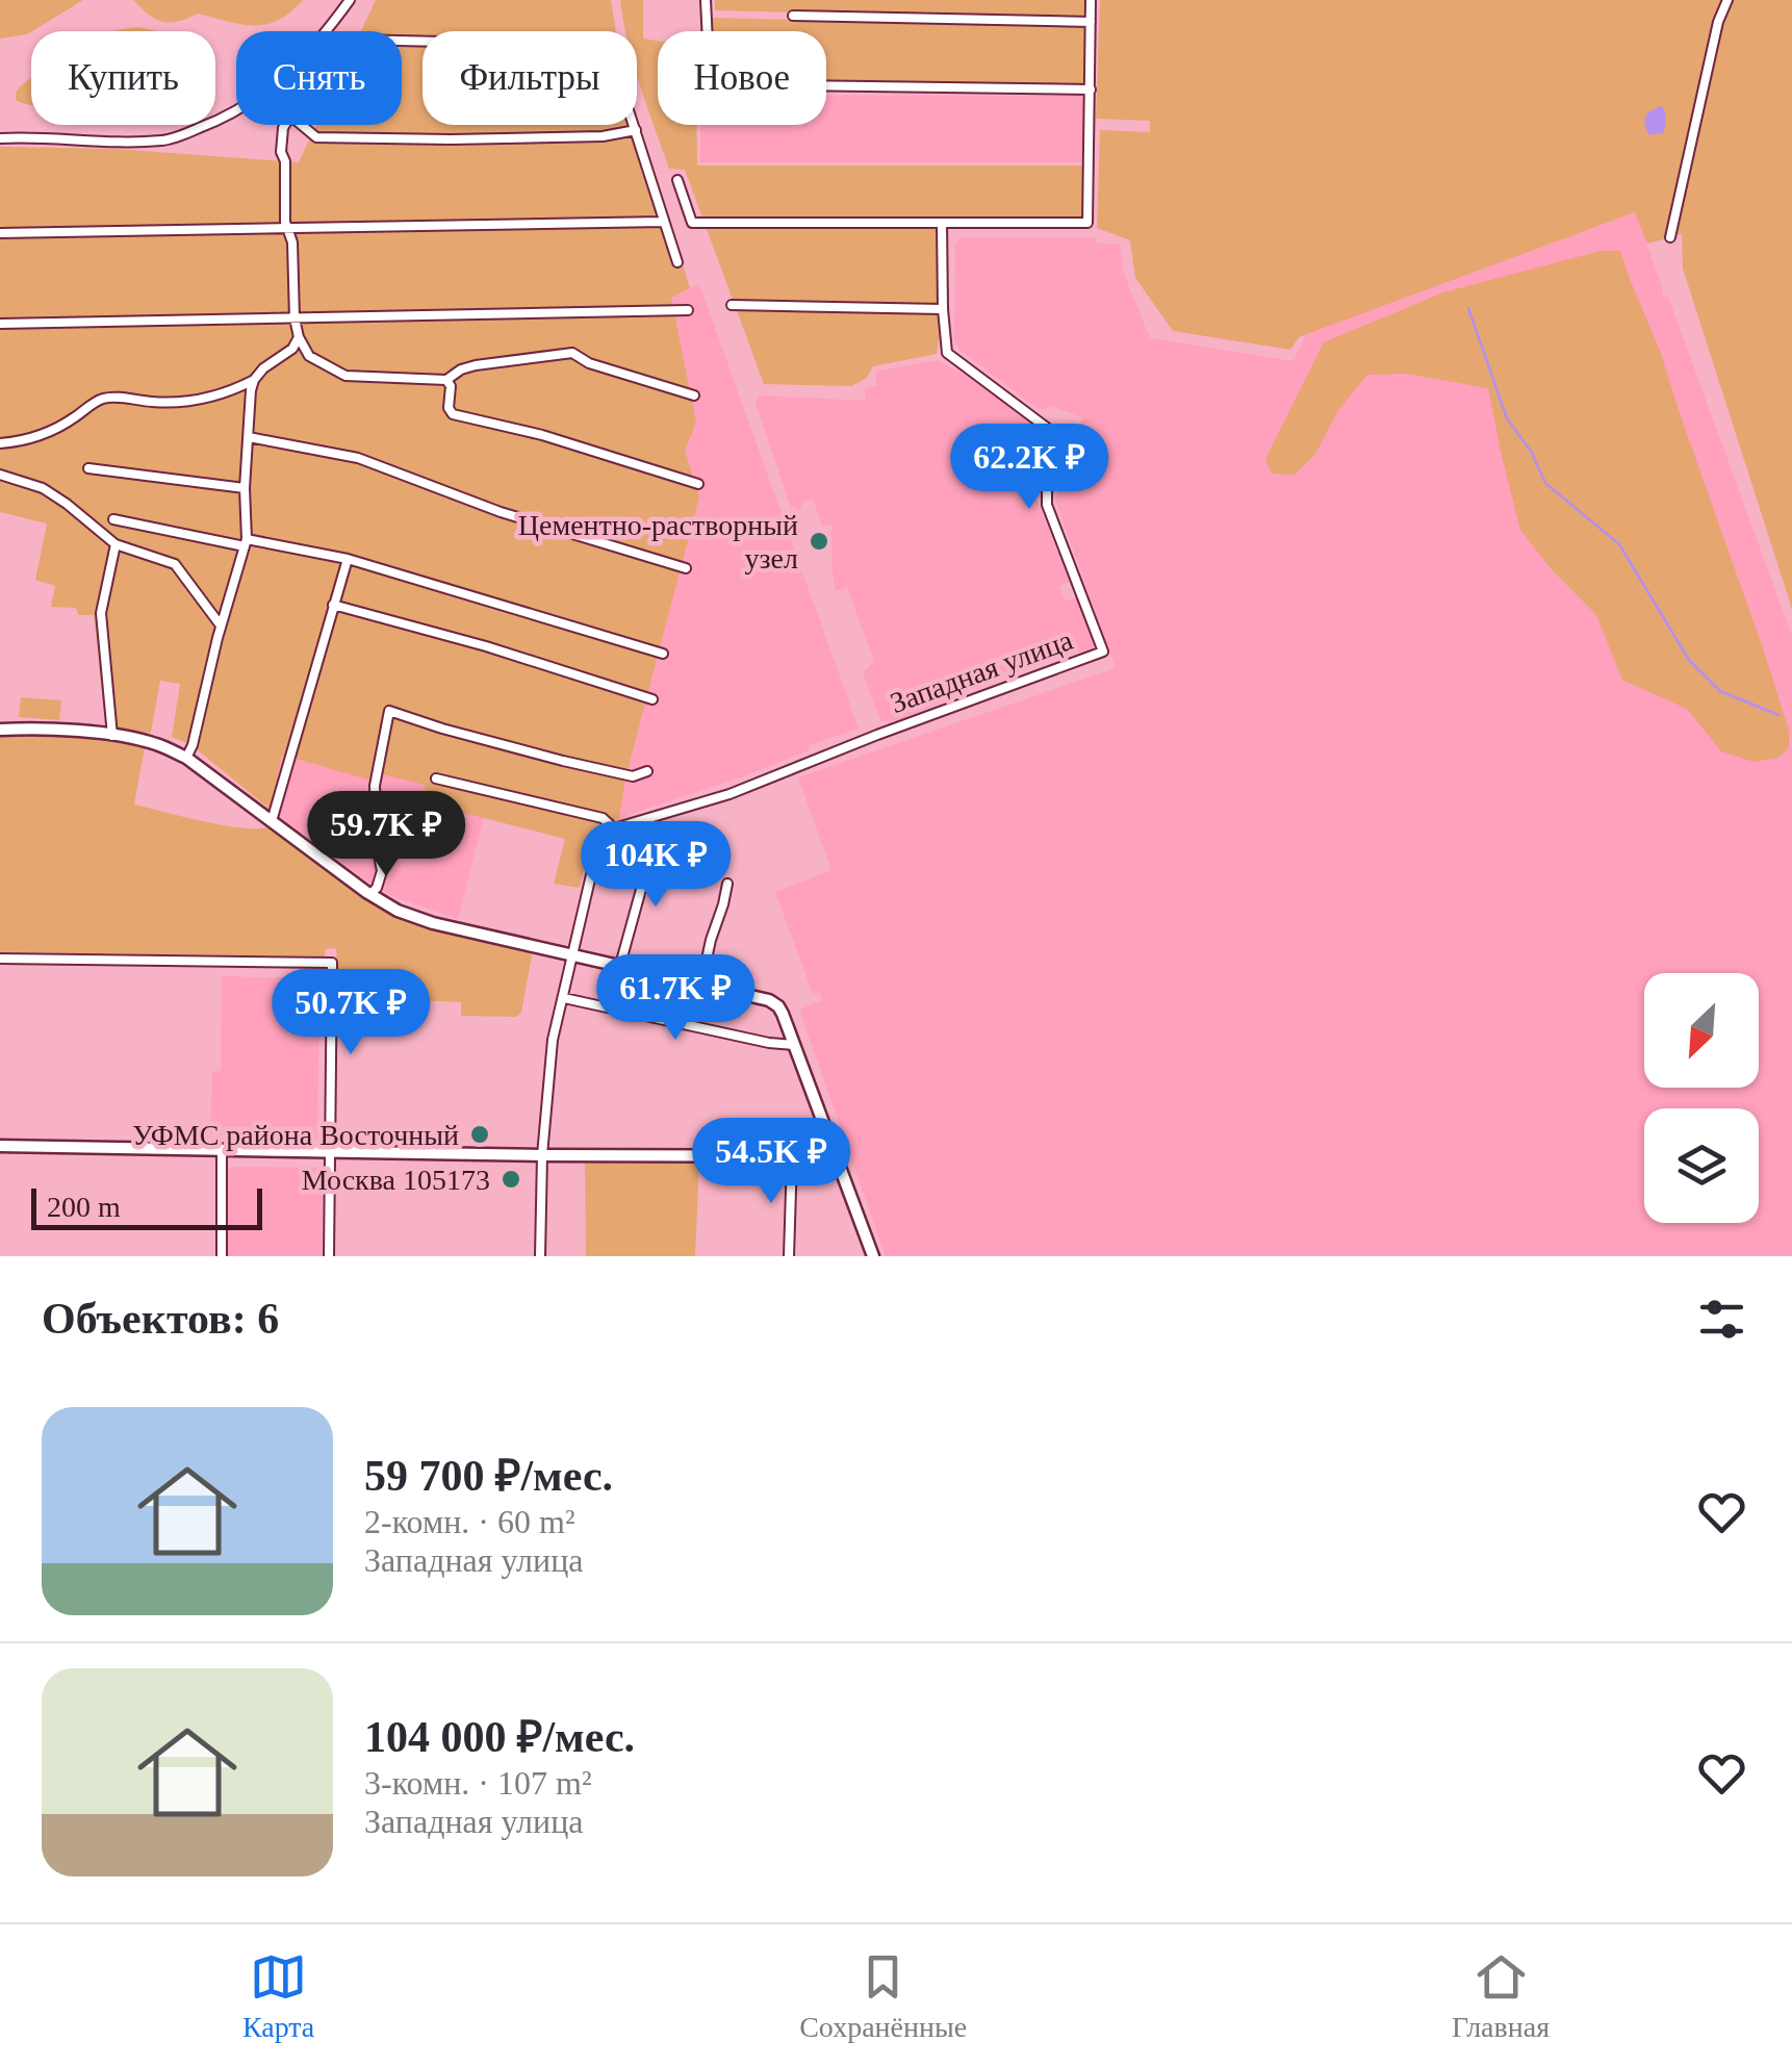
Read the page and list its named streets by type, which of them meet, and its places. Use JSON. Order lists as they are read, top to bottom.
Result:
{
  "streets": {
    "street": ["Западная улица"]
  },
  "places": ["Цементно-растворный узел", "УФМС района Восточный", "Москва 105173"],
  "scale_bar": "200 m",
  "north": "bottom left",
  "page": {
    "chip": [
      "Купить",
      "Снять",
      "Фильтры",
      "Новое"
    ],
    "price": [
      "62.2K ₽",
      "59.7K ₽",
      "104K ₽",
      "61.7K ₽",
      "50.7K ₽",
      "54.5K ₽"
    ],
    "scale": "200 m",
    "heading": "Объектов: 6",
    "list": [
      {
        "name": "59 700 ₽/мес.",
        "note": "2-комн. · 60 m² · Западная улица"
      },
      {
        "name": "104 000 ₽/мес.",
        "note": "3-комн. · 107 m² · Западная улица"
      }
    ],
    "tabs": ["Карта", "Сохранённые", "Главная"]
  }
}
